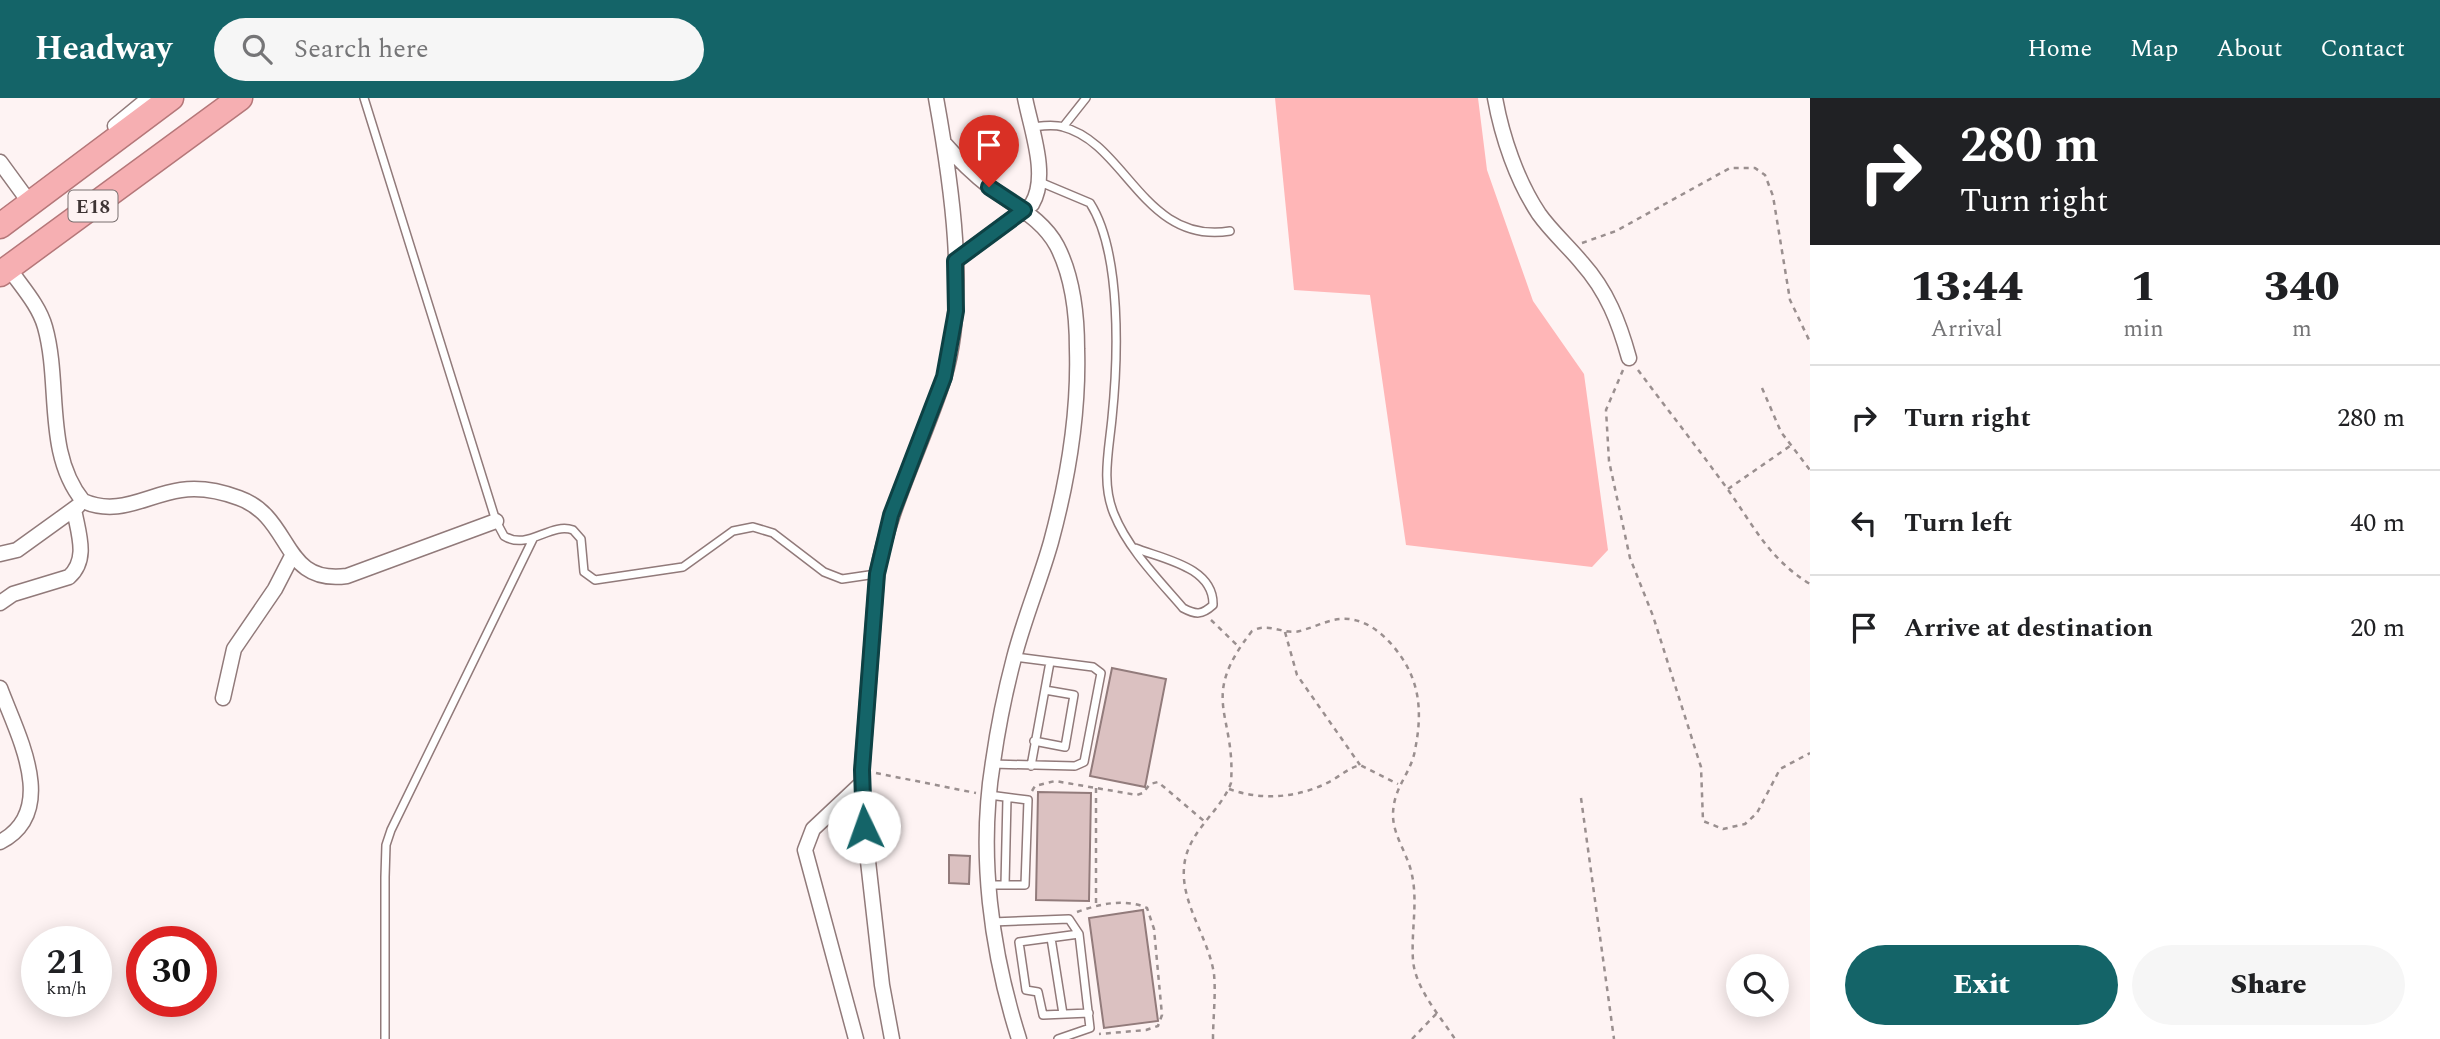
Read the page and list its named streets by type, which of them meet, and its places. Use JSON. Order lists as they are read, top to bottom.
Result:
{
  "streets": {
    "highway": ["E18"]
  },
  "page": {
    "header": "Headway",
    "search": "Search here",
    "nav": [
      "Home",
      "Map",
      "About",
      "Contact"
    ],
    "turn": ["280 m", "Turn right"],
    "eta": [
      "13:44",
      "Arrival",
      "1",
      "min",
      "340",
      "m"
    ],
    "list": [
      {
        "name": "Turn right",
        "value": "280 m"
      },
      {
        "name": "Turn left",
        "value": "40 m"
      },
      {
        "name": "Arrive at destination",
        "value": "20 m"
      }
    ],
    "speed": "21 km/h",
    "limit": "30",
    "buttons": ["Exit", "Share"]
  }
}
